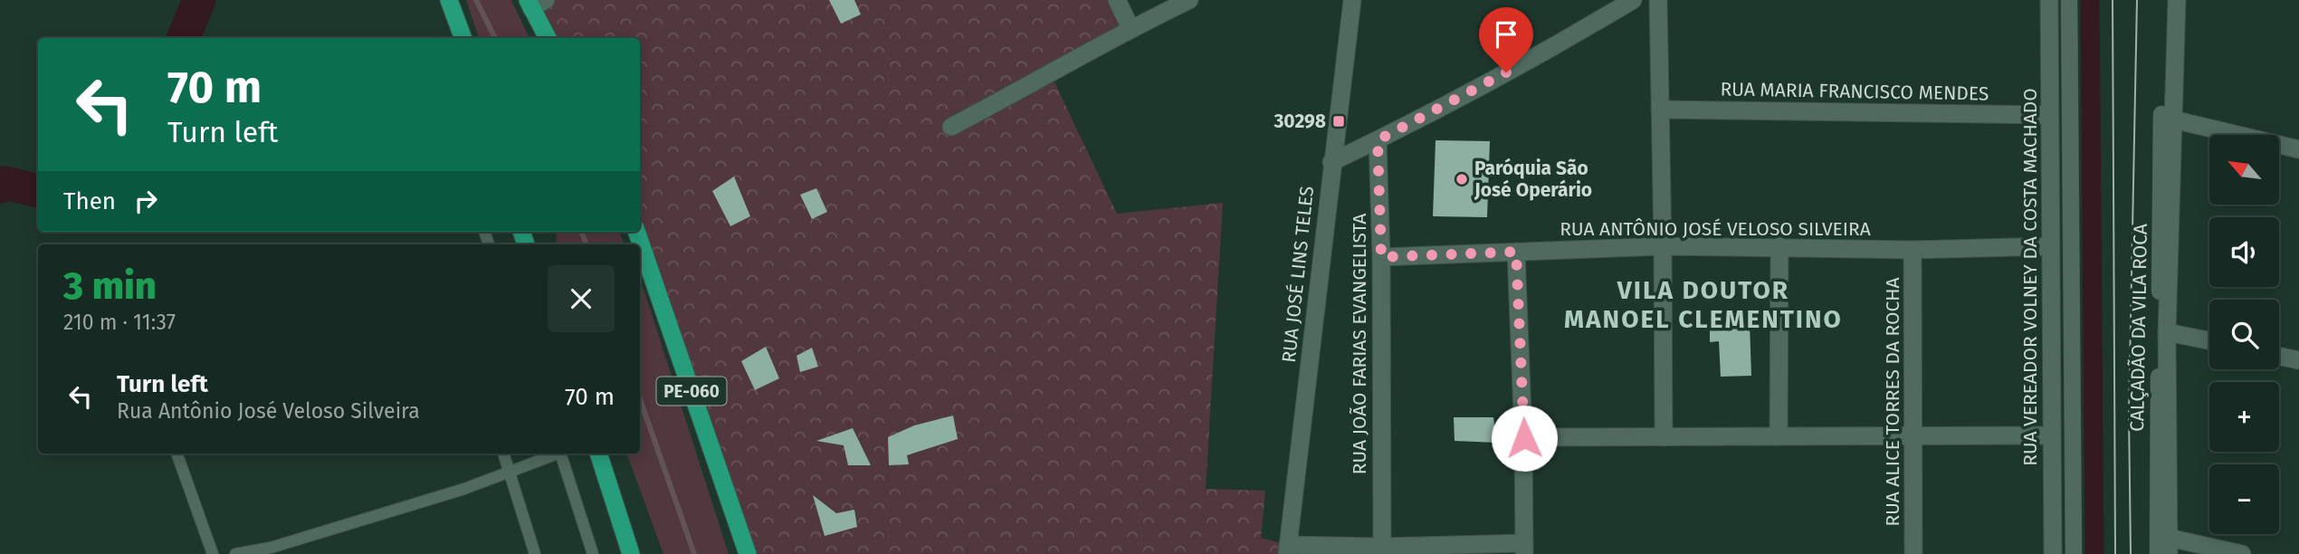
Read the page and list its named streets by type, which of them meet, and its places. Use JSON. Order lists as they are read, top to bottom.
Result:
{
  "streets": {
    "highway": ["PE-060"],
    "street": [
      "RUA MARIA FRANCISCO MENDES",
      "RUA ANTÔNIO JOSÉ VELOSO SILVEIRA",
      "RUA JOSÉ LINS TELES",
      "RUA VEREADOR VOLNEY DA COSTA MACHADO",
      "CALÇADÃO DA VILA ROCA",
      "RUA JOÃO FARIAS EVANGELISTA",
      "RUA ALICE TORRES DA ROCHA"
    ]
  },
  "crossings": [
    ["RUA MARIA FRANCISCO MENDES", "RUA VEREADOR VOLNEY DA COSTA MACHADO"],
    ["RUA ANTÔNIO JOSÉ VELOSO SILVEIRA", "RUA VEREADOR VOLNEY DA COSTA MACHADO"],
    ["RUA ANTÔNIO JOSÉ VELOSO SILVEIRA", "RUA JOÃO FARIAS EVANGELISTA"],
    ["RUA ANTÔNIO JOSÉ VELOSO SILVEIRA", "RUA ALICE TORRES DA ROCHA"]
  ],
  "districts": ["VILA DOUTOR MANOEL CLEMENTINO"],
  "places": {
    "transit": ["30298"],
    "other": ["Paróquia São José Operário"]
  },
  "north": "top left",
  "page": {
    "turn": ["70 m", "Turn left"],
    "map_buttons": ["+", "−"],
    "then": "Then",
    "heading": ["3 min", "210 m · 11:37"],
    "list": [
      {
        "name": "Turn left",
        "note": "Rua Antônio José Veloso Silveira",
        "value": "70 m"
      }
    ]
  }
}
